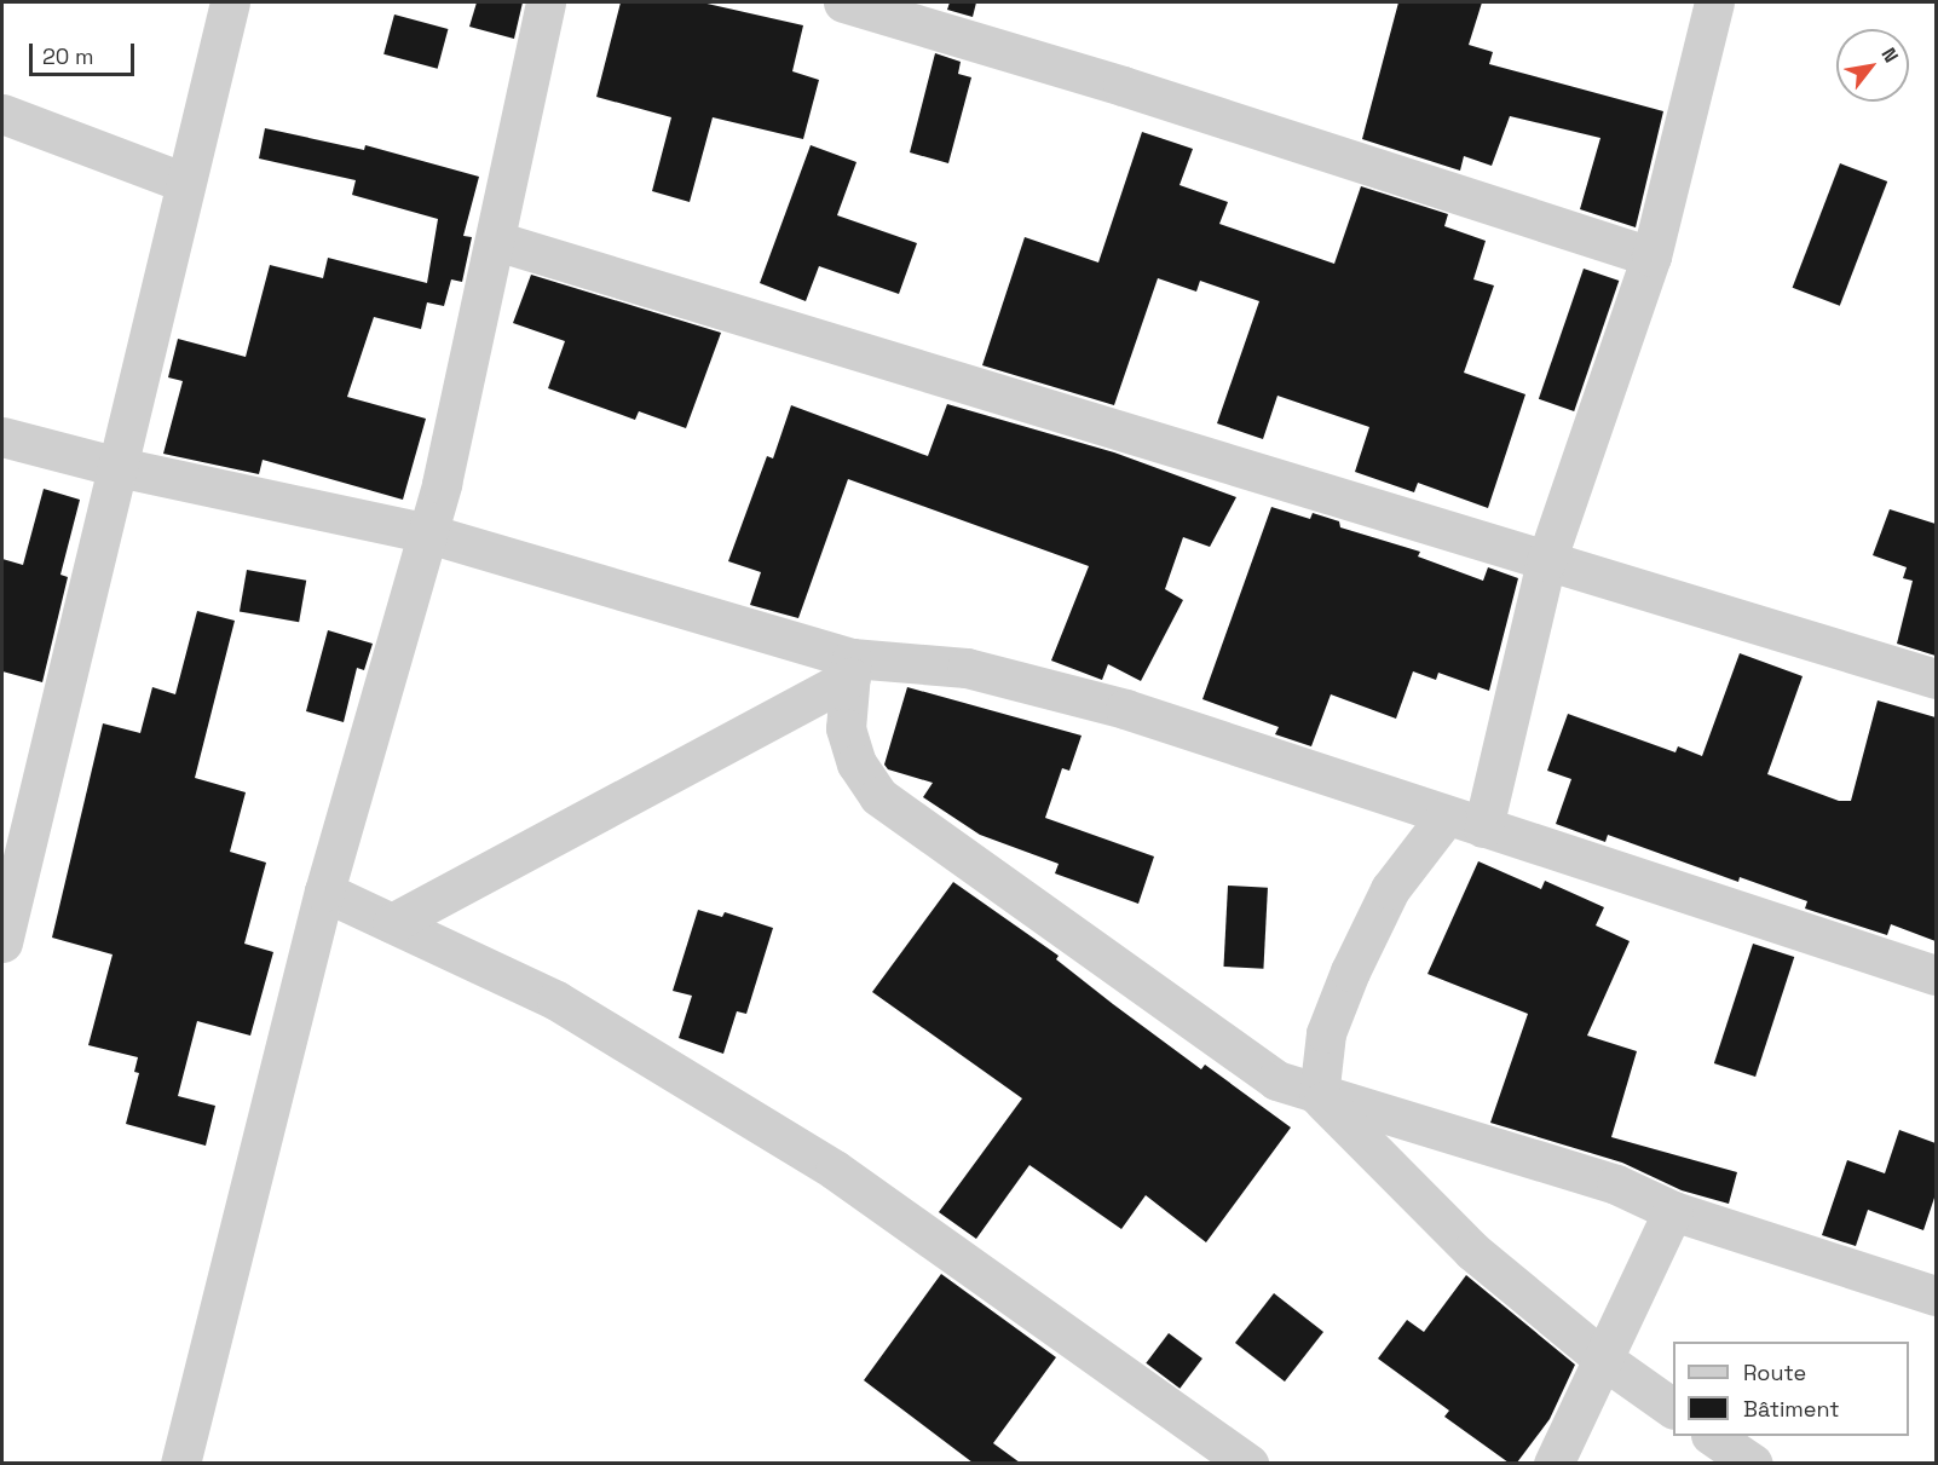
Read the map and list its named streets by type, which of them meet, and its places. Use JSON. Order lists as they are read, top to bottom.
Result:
{
  "legend": ["Route", "Bâtiment"],
  "scale_bar": "20 m",
  "north": "top right"
}
